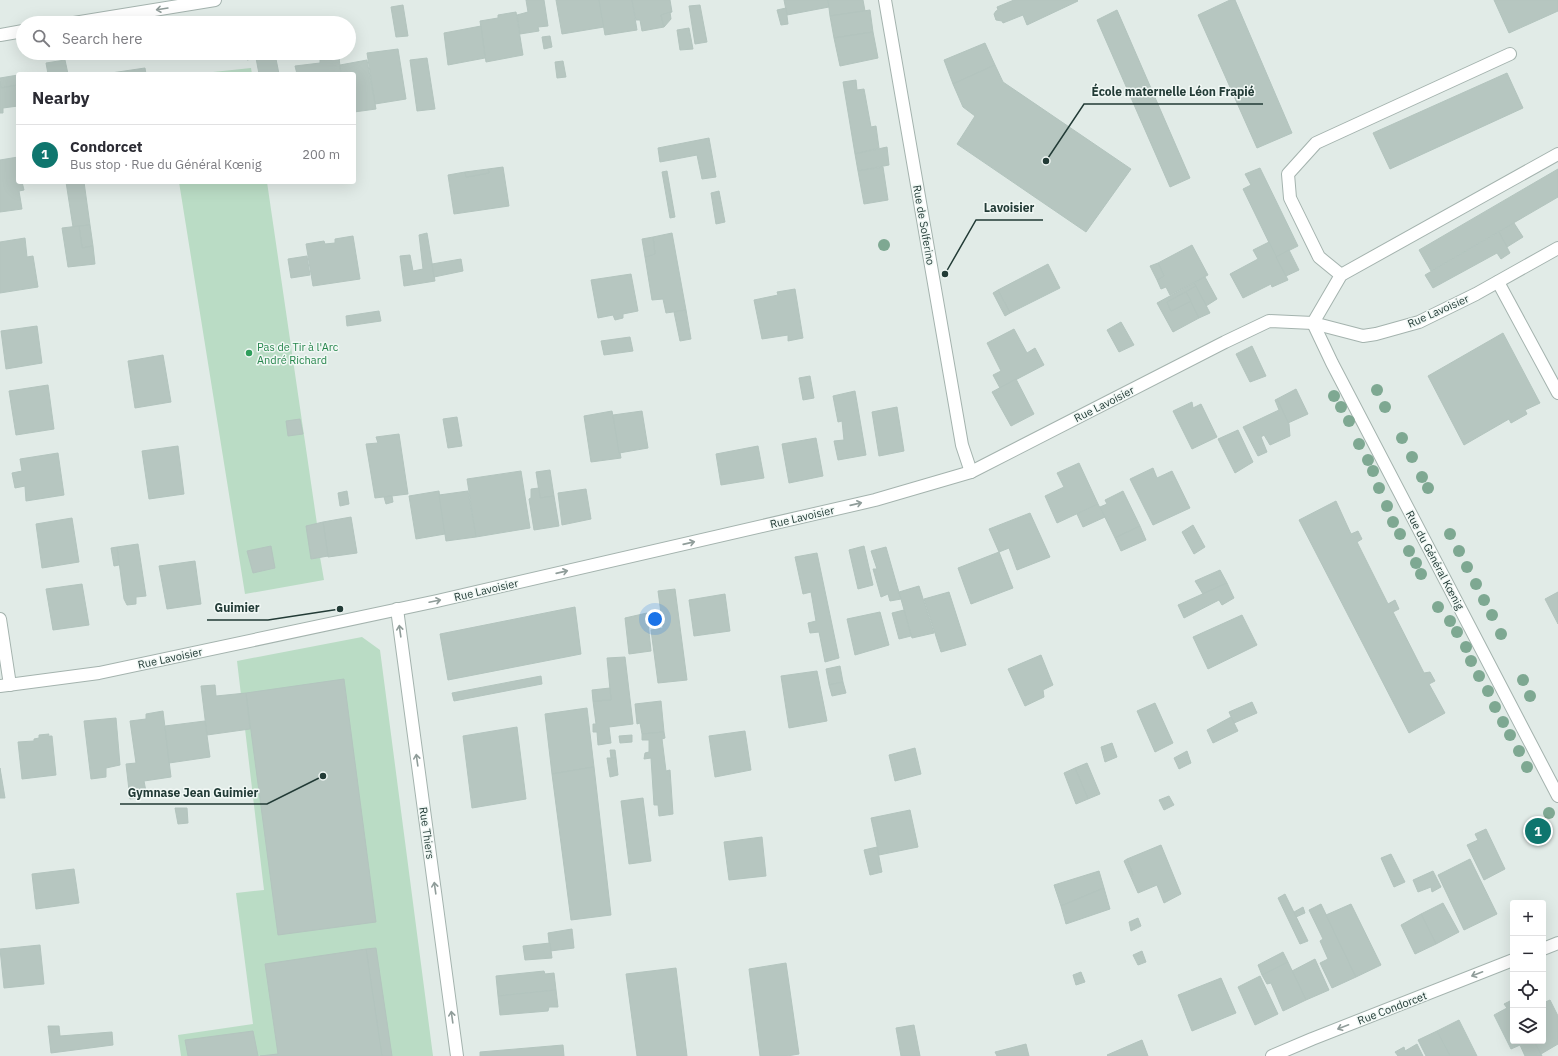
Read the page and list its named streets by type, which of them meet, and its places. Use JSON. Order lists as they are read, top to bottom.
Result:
{
  "streets": {
    "street": [
      "Rue de Solferino",
      "Rue Lavoisier",
      "Rue du Général Kœnig",
      "Rue Thiers",
      "Rue Condorcet"
    ]
  },
  "crossings": [
    ["Rue de Solferino", "Rue Lavoisier"],
    ["Rue Lavoisier", "Rue du Général Kœnig"],
    ["Rue Lavoisier", "Rue Thiers"]
  ],
  "one_way": ["Rue Lavoisier", "Rue Thiers", "Rue Condorcet"],
  "places": [
    "École maternelle Léon Frapié",
    "Lavoisier",
    "Pas de Tir à l'Arc André Richard",
    "Guimier",
    "Gymnase Jean Guimier"
  ],
  "page": {
    "search": "Search here",
    "heading": "Nearby",
    "list": [
      {
        "mark": "1",
        "name": "Condorcet",
        "note": "Bus stop · Rue du Général Kœnig",
        "value": "200 m"
      }
    ],
    "pins": "1",
    "map_buttons": ["+", "−"]
  }
}
